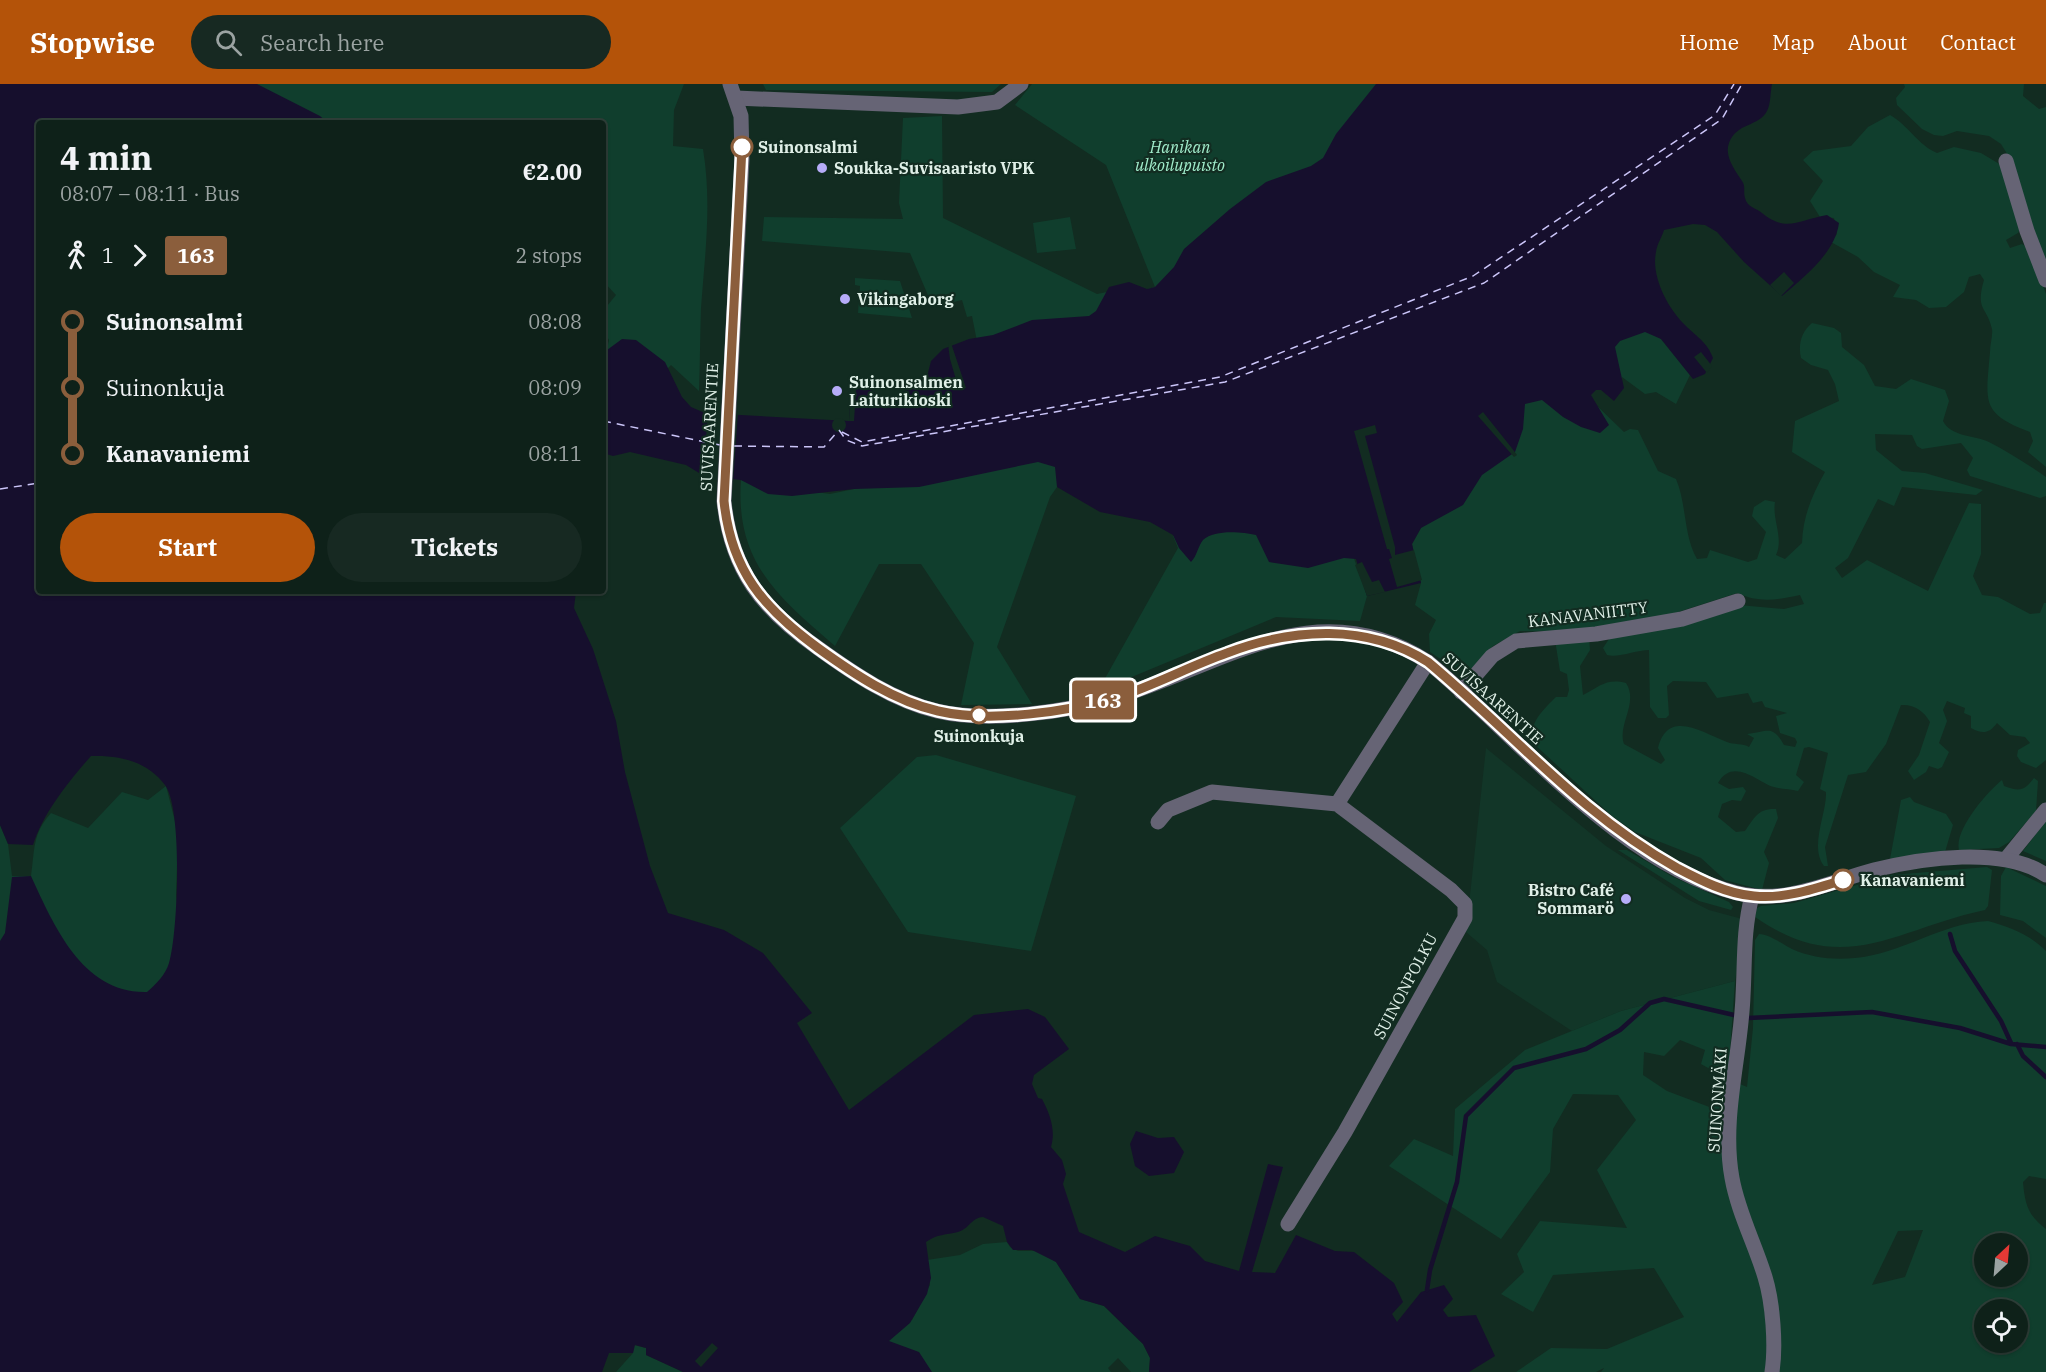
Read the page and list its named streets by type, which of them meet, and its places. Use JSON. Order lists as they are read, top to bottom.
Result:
{
  "streets": {
    "street": [
      "SUVISAARENTIE",
      "KANAVANIITTY",
      "SUINONPOLKU",
      "SUINONMÄKI"
    ]
  },
  "crossings": [
    ["SUVISAARENTIE", "KANAVANIITTY"],
    ["SUVISAARENTIE", "SUINONMÄKI"]
  ],
  "parks": ["Hanikan ulkoilupuisto"],
  "places": [
    "Suinonsalmi",
    "Soukka-Suvisaaristo VPK",
    "Vikingaborg",
    "Suinonsalmen Laiturikioski",
    "Suinonkuja",
    "Kanavaniemi",
    "Bistro Café Sommarö"
  ],
  "lines": ["bus line 163"],
  "north": "top right",
  "page": {
    "header": "Stopwise",
    "search": "Search here",
    "nav": [
      "Home",
      "Map",
      "About",
      "Contact"
    ],
    "on_map": "163",
    "heading": ["4 min", "08:07 – 08:11 · Bus", "€2.00"],
    "legs": ["1", "163", "2 stops"],
    "list": [
      {
        "name": "Suinonsalmi",
        "value": "08:08"
      },
      {
        "name": "Suinonkuja",
        "value": "08:09"
      },
      {
        "name": "Kanavaniemi",
        "value": "08:11"
      }
    ],
    "buttons": ["Start", "Tickets"]
  }
}
